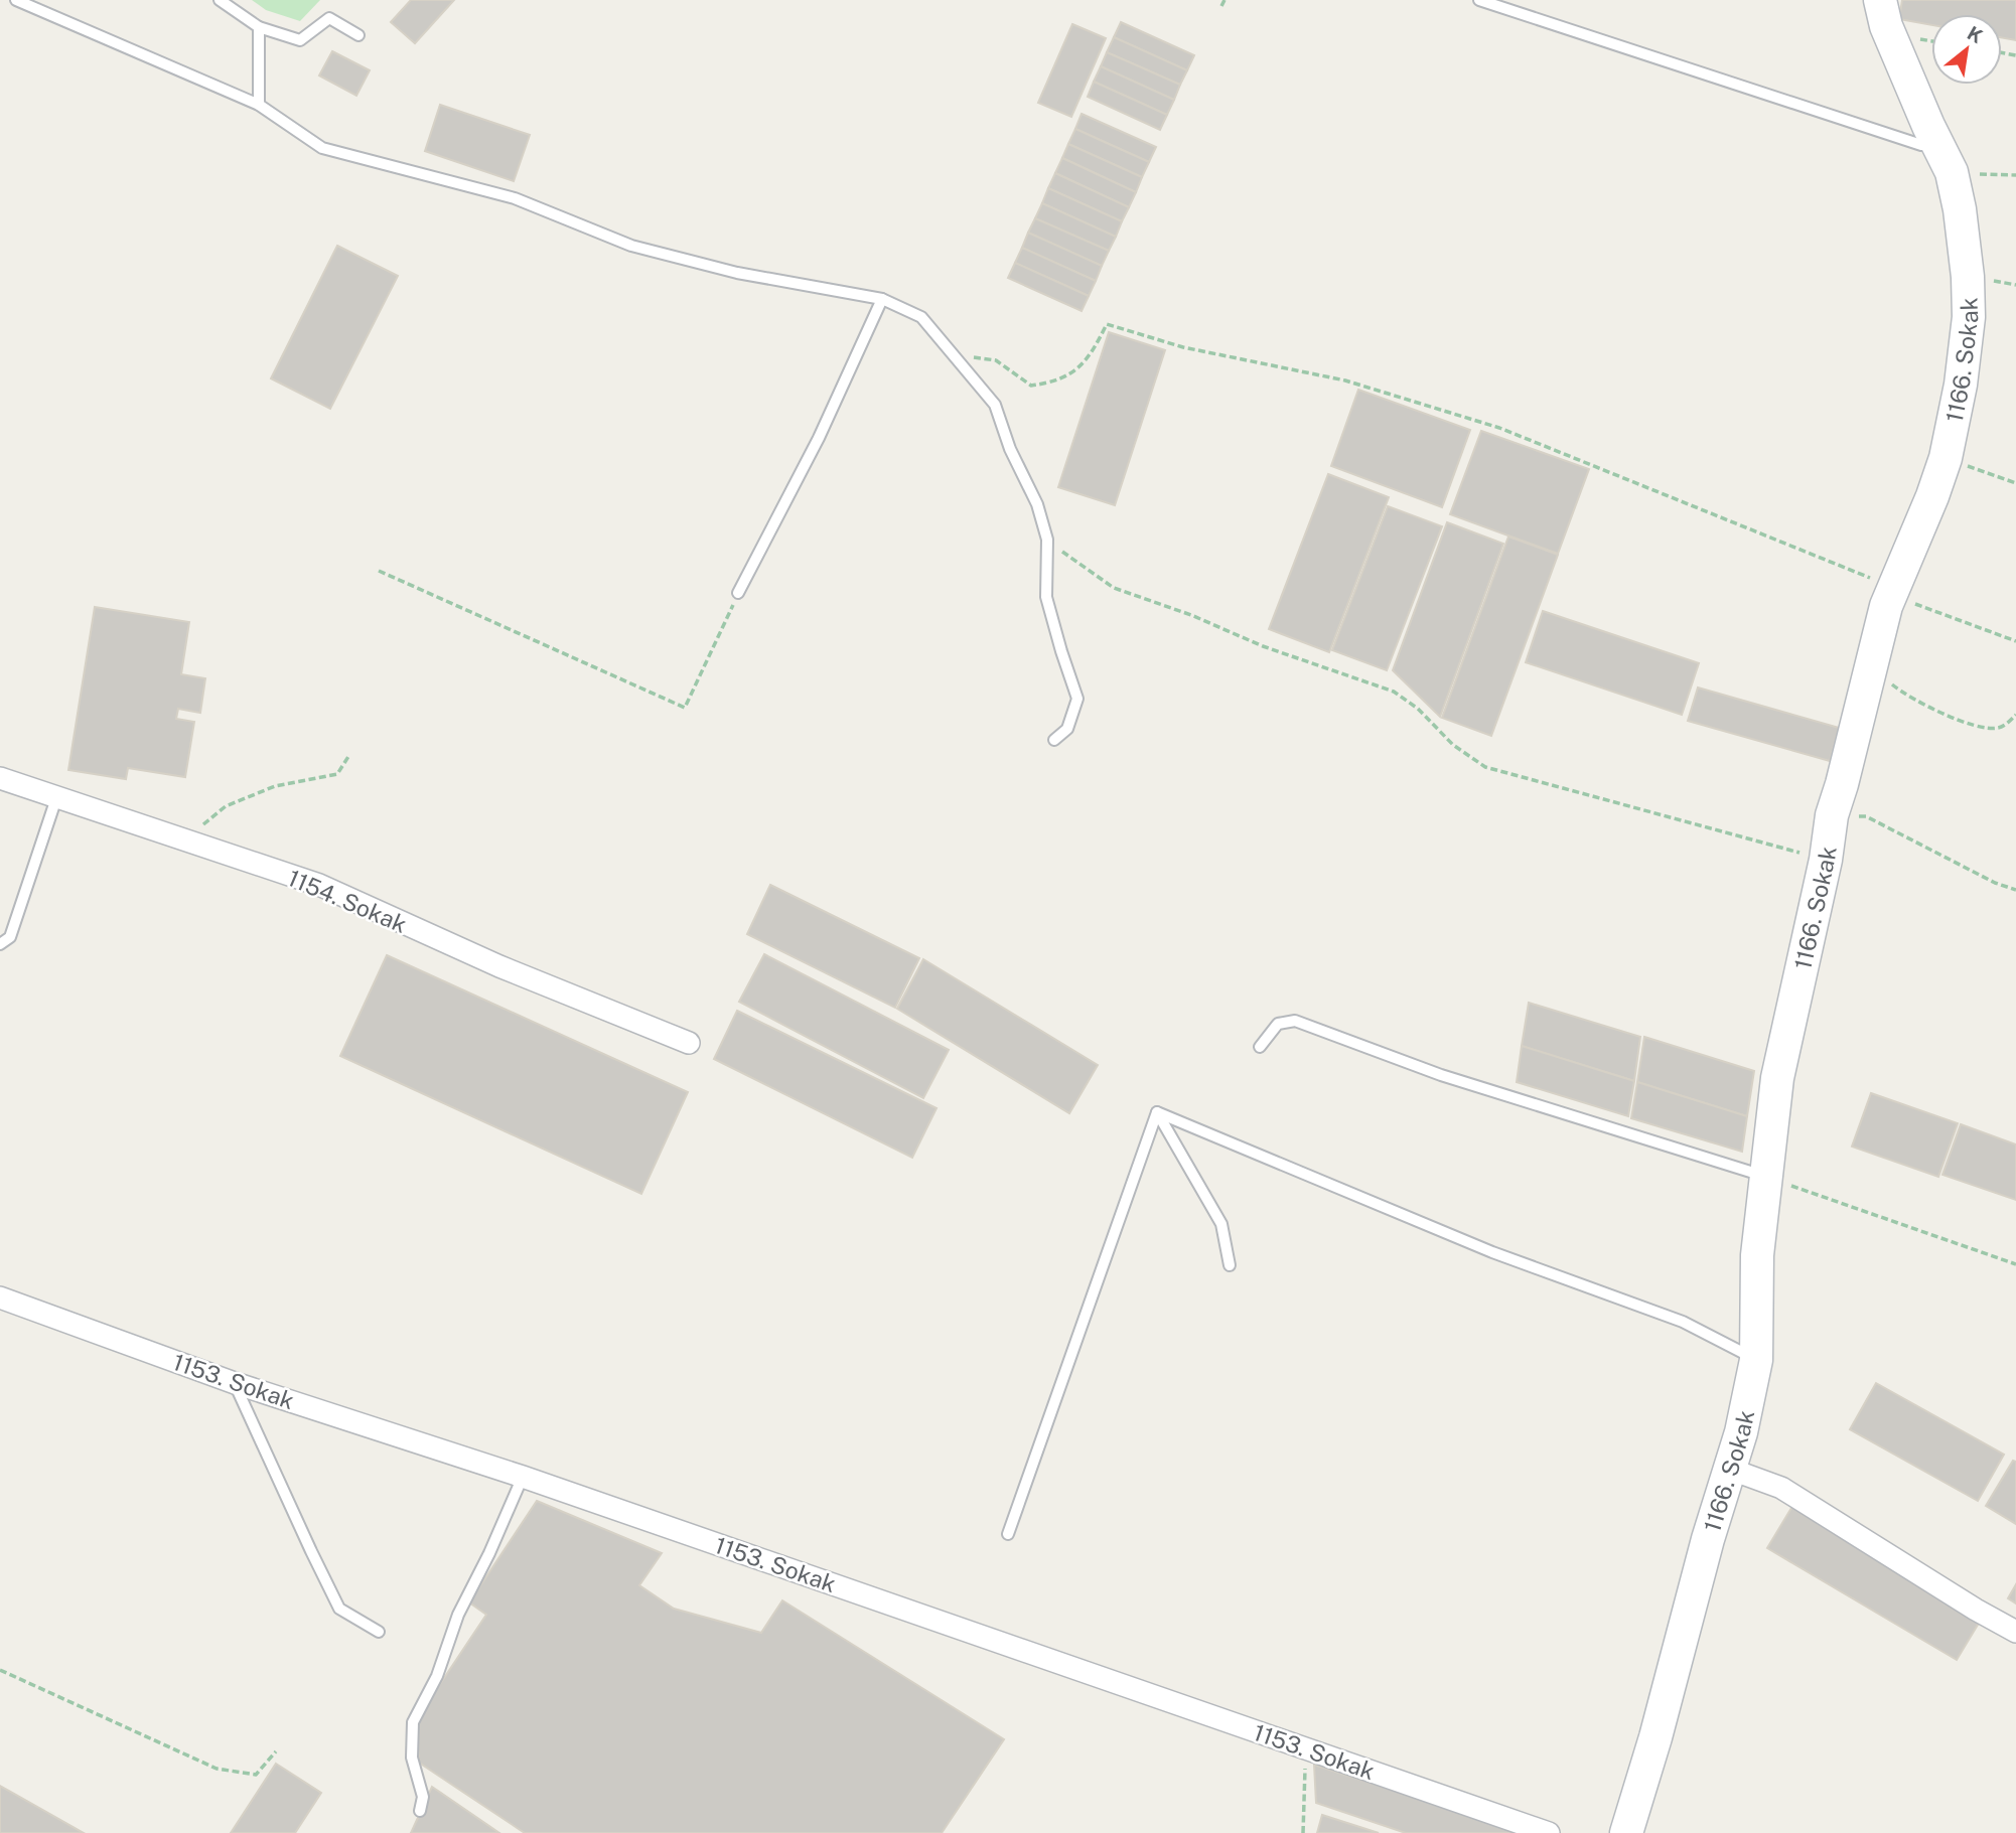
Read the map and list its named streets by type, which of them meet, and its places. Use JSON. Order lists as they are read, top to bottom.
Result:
{
  "streets": {
    "street": ["1166. Sokak", "1154. Sokak", "1153. Sokak"]
  },
  "north": "top right"
}
